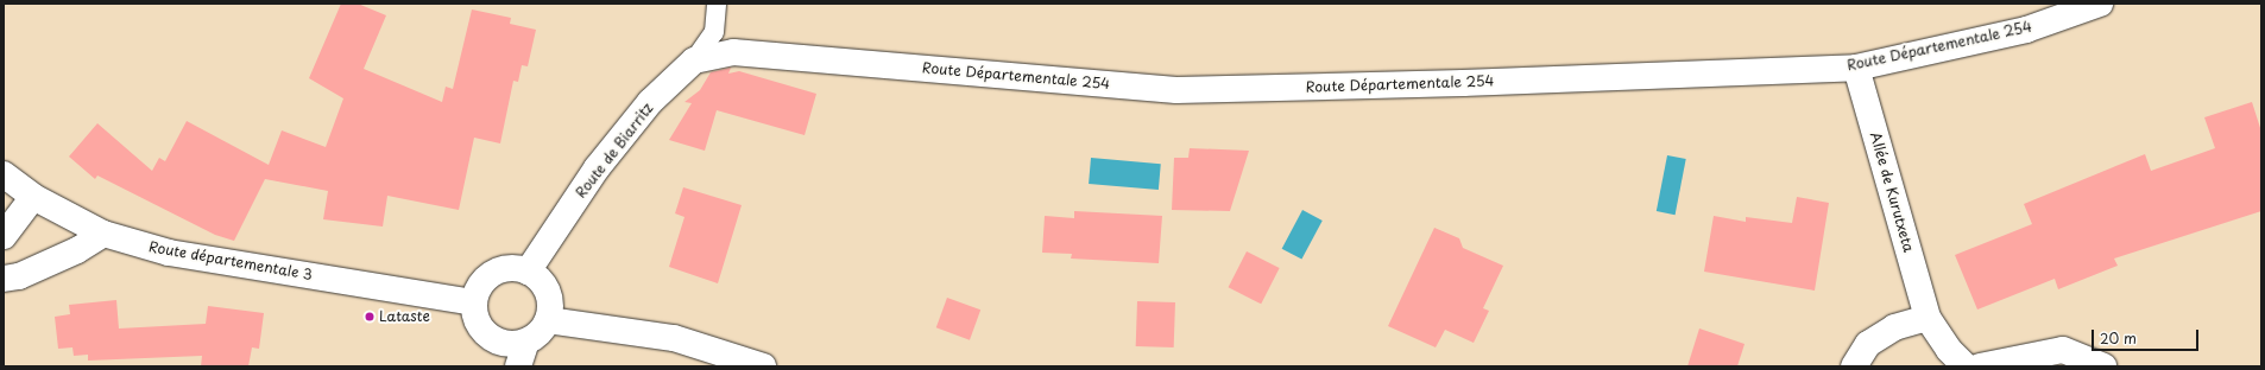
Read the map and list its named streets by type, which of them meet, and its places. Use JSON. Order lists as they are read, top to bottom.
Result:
{
  "streets": {
    "street": [
      "Route Départementale 254",
      "Route de Biarritz",
      "Allée de Kurutxeta",
      "Route départementale 3"
    ]
  },
  "crossings": [
    ["Route Départementale 254", "Route de Biarritz"],
    ["Route Départementale 254", "Allée de Kurutxeta"],
    ["Route de Biarritz", "Route départementale 3"]
  ],
  "places": ["Lataste"],
  "scale_bar": "20 m"
}
